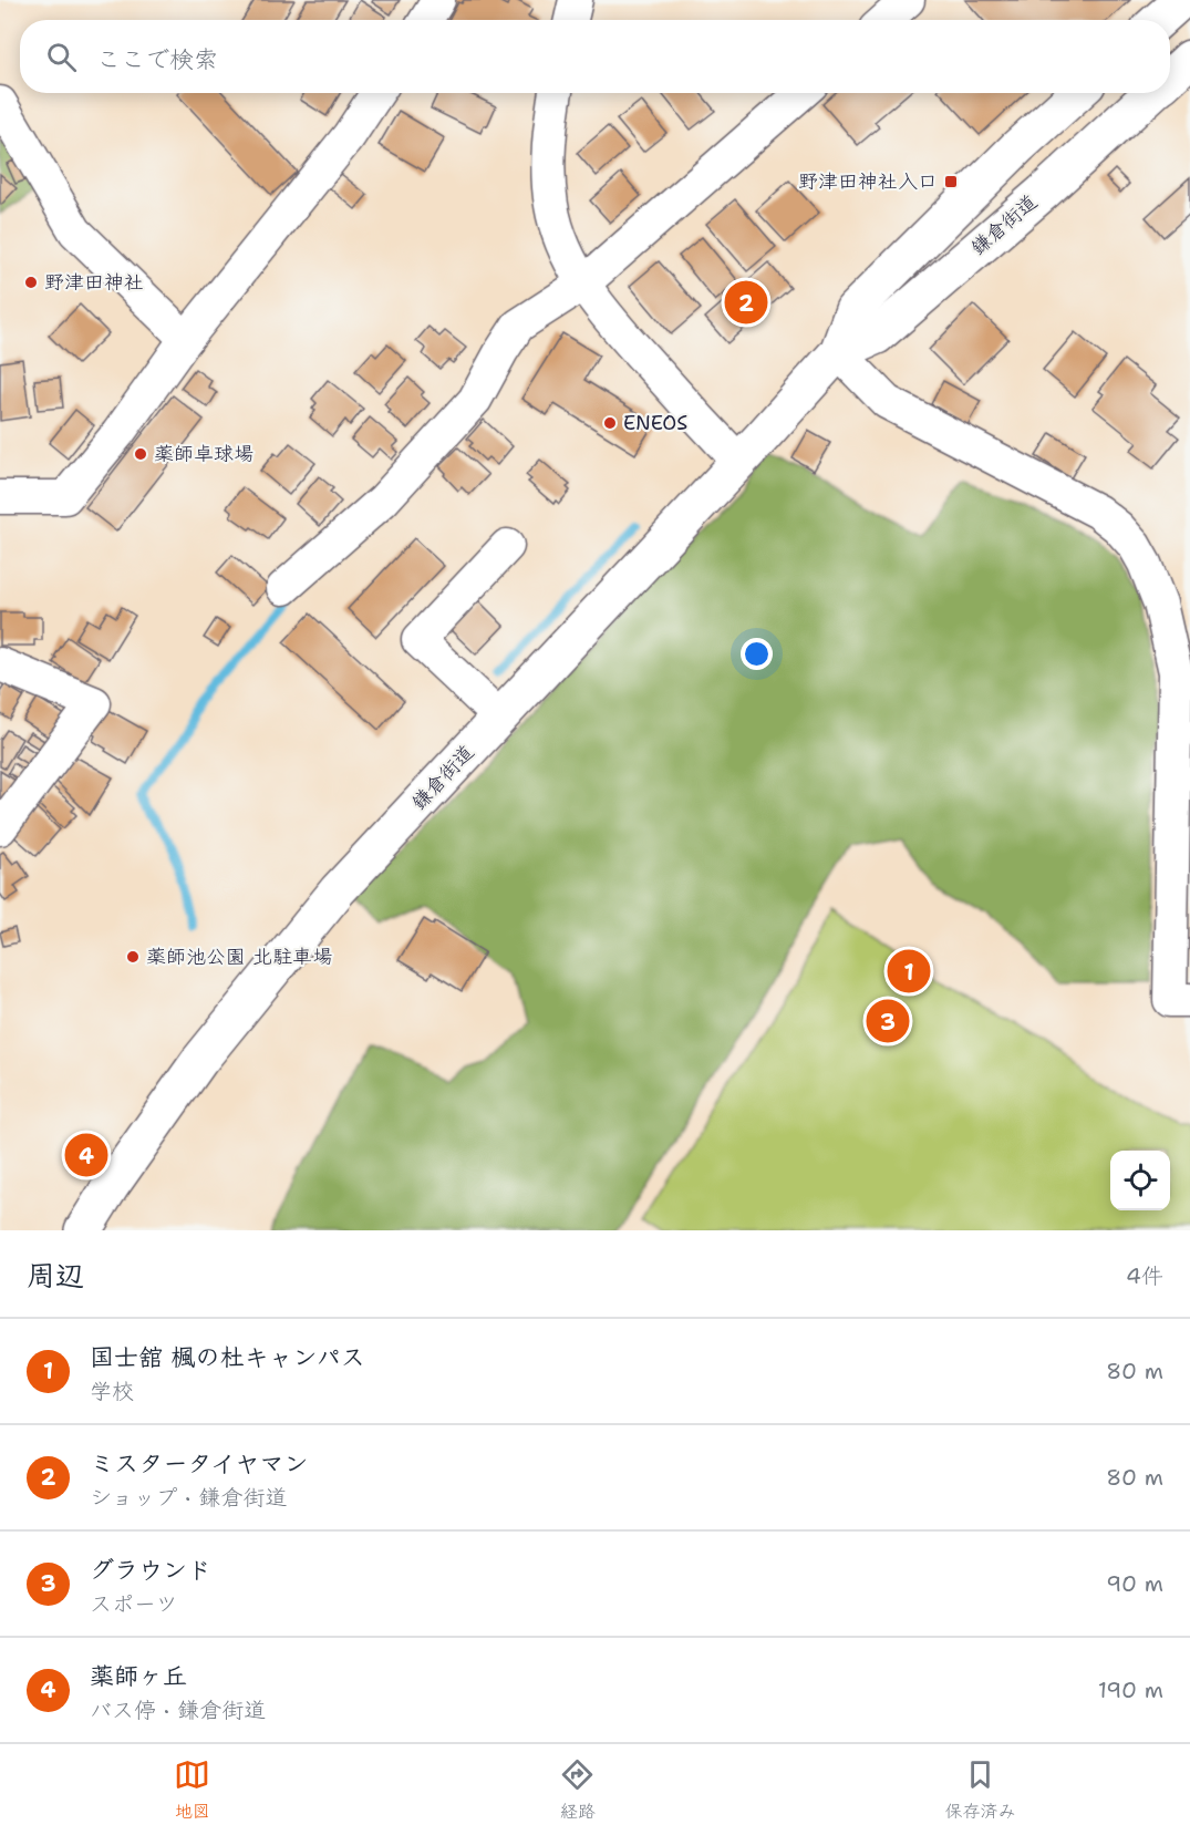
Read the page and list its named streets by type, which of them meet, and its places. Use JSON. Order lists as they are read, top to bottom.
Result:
{
  "streets": {
    "main road": ["鎌倉街道"]
  },
  "places": {
    "transit": ["野津田神社入口"],
    "other": [
      "野津田神社",
      "ENEOS",
      "薬師卓球場",
      "薬師池公園 北駐車場"
    ]
  },
  "page": {
    "search": "ここで検索",
    "pins": [
      "2",
      "1",
      "3",
      "4"
    ],
    "heading": ["周辺", "4件"],
    "list": [
      {
        "mark": "1",
        "name": "国士舘 楓の杜キャンパス",
        "note": "学校",
        "value": "80 m"
      },
      {
        "mark": "2",
        "name": "ミスタータイヤマン",
        "note": "ショップ · 鎌倉街道",
        "value": "80 m"
      },
      {
        "mark": "3",
        "name": "グラウンド",
        "note": "スポーツ",
        "value": "90 m"
      },
      {
        "mark": "4",
        "name": "薬師ヶ丘",
        "note": "バス停 · 鎌倉街道",
        "value": "190 m"
      }
    ],
    "nav": ["地図", "経路", "保存済み"]
  }
}
